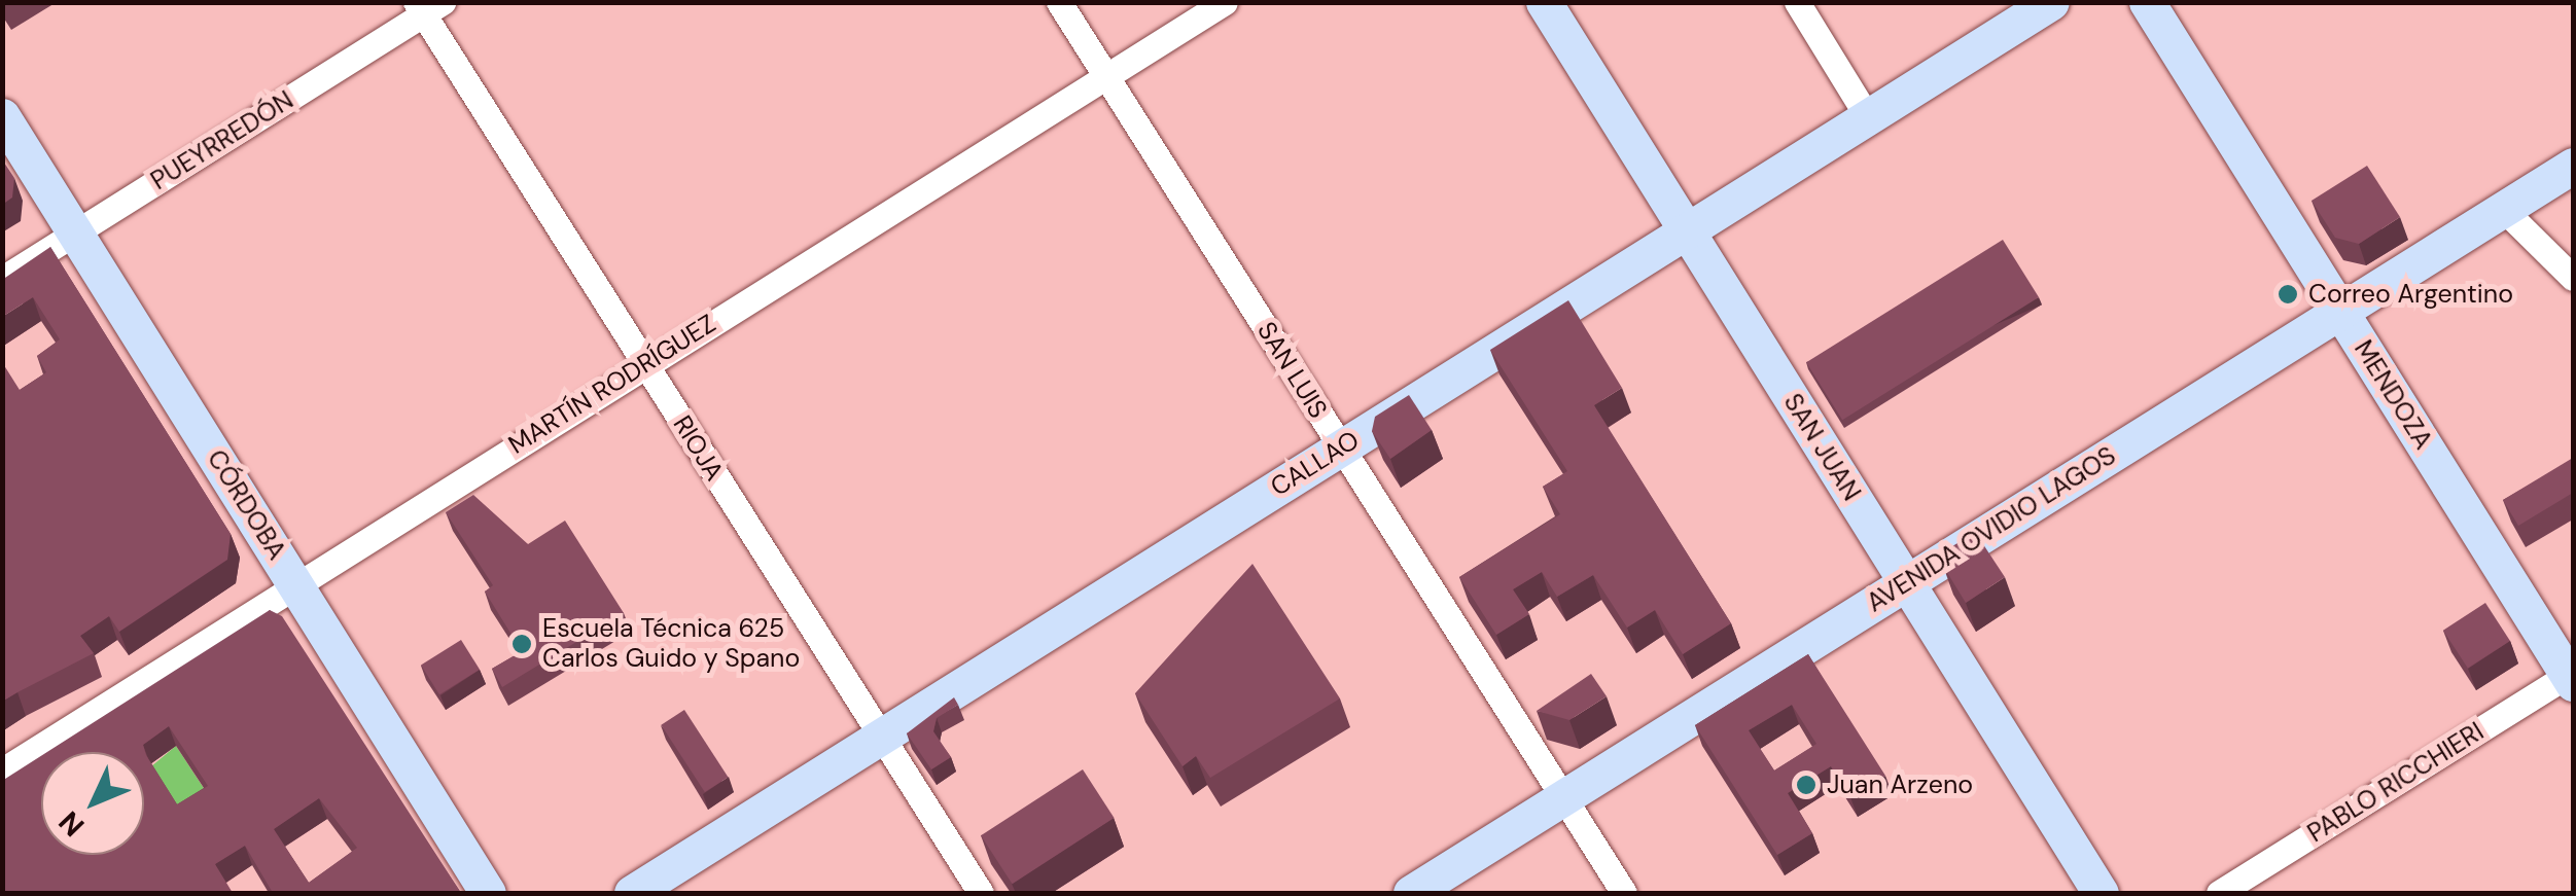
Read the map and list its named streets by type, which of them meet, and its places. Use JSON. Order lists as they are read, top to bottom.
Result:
{
  "streets": {
    "main road": [
      "MENDOZA",
      "SAN JUAN",
      "CALLAO",
      "CÓRDOBA",
      "AVENIDA OVIDIO LAGOS"
    ],
    "street": [
      "PUEYRREDÓN",
      "SAN LUIS",
      "MARTÍN RODRÍGUEZ",
      "RIOJA",
      "PABLO RICCHIERI"
    ]
  },
  "crossings": [
    ["PUEYRREDÓN", "RIOJA"],
    ["PUEYRREDÓN", "CÓRDOBA"],
    ["SAN LUIS", "MARTÍN RODRÍGUEZ"],
    ["SAN LUIS", "CALLAO"],
    ["SAN LUIS", "AVENIDA OVIDIO LAGOS"],
    ["MARTÍN RODRÍGUEZ", "RIOJA"],
    ["MARTÍN RODRÍGUEZ", "CÓRDOBA"],
    ["MENDOZA", "AVENIDA OVIDIO LAGOS"],
    ["MENDOZA", "PABLO RICCHIERI"],
    ["SAN JUAN", "CALLAO"],
    ["SAN JUAN", "AVENIDA OVIDIO LAGOS"],
    ["RIOJA", "CALLAO"]
  ],
  "places": ["Correo Argentino", "Escuela Técnica 625 Carlos Guido y Spano", "Juan Arzeno"],
  "north": "bottom left"
}
